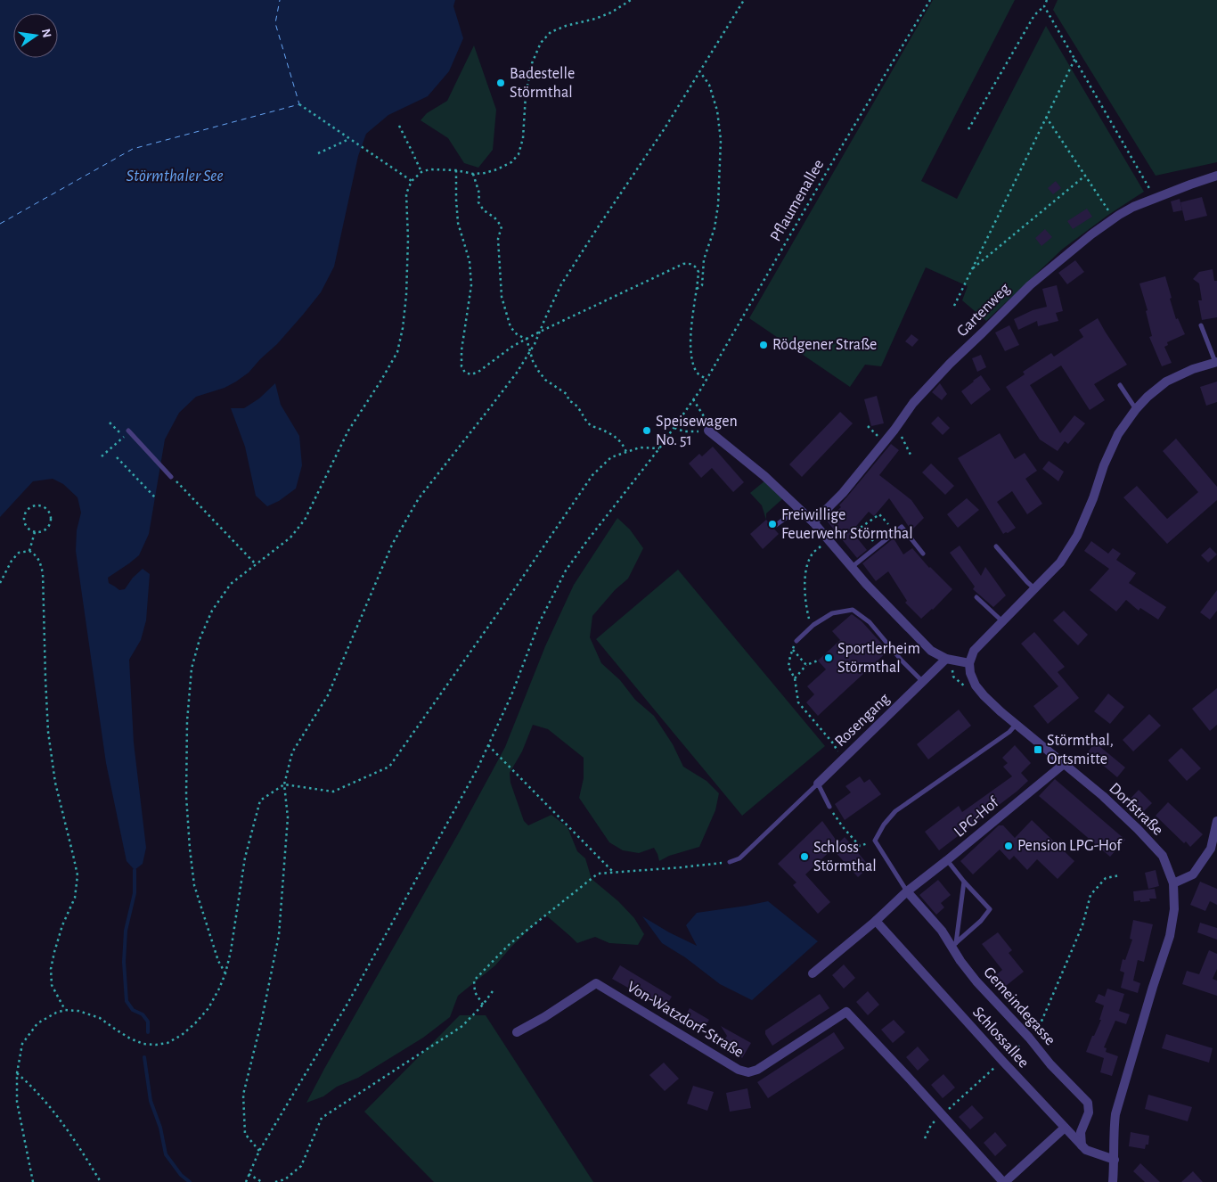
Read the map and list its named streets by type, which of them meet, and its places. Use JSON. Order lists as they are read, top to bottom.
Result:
{
  "streets": {
    "street": [
      "Gartenweg",
      "Rosengang",
      "Dorfstraße",
      "LPG-Hof",
      "Gemeindegasse",
      "Von-Watzdorf-Straße",
      "Schlossallee"
    ],
    "path": ["Pflaumenallee"]
  },
  "crossings": [
    ["Dorfstraße", "LPG-Hof"],
    ["Dorfstraße", "Schlossallee"],
    ["LPG-Hof", "Gemeindegasse"],
    ["LPG-Hof", "Schlossallee"],
    ["Gemeindegasse", "Schlossallee"],
    ["Von-Watzdorf-Straße", "Schlossallee"]
  ],
  "water": ["Störmthaler See"],
  "places": {
    "other": [
      "Badestelle Störmthal",
      "Rödgener Straße",
      "Speisewagen No. 51",
      "Freiwillige Feuerwehr Störmthal",
      "Sportlerheim Störmthal",
      "Pension LPG-Hof",
      "Schloss Störmthal"
    ],
    "transit": ["Störmthal, Ortsmitte"]
  },
  "north": "right"
}
